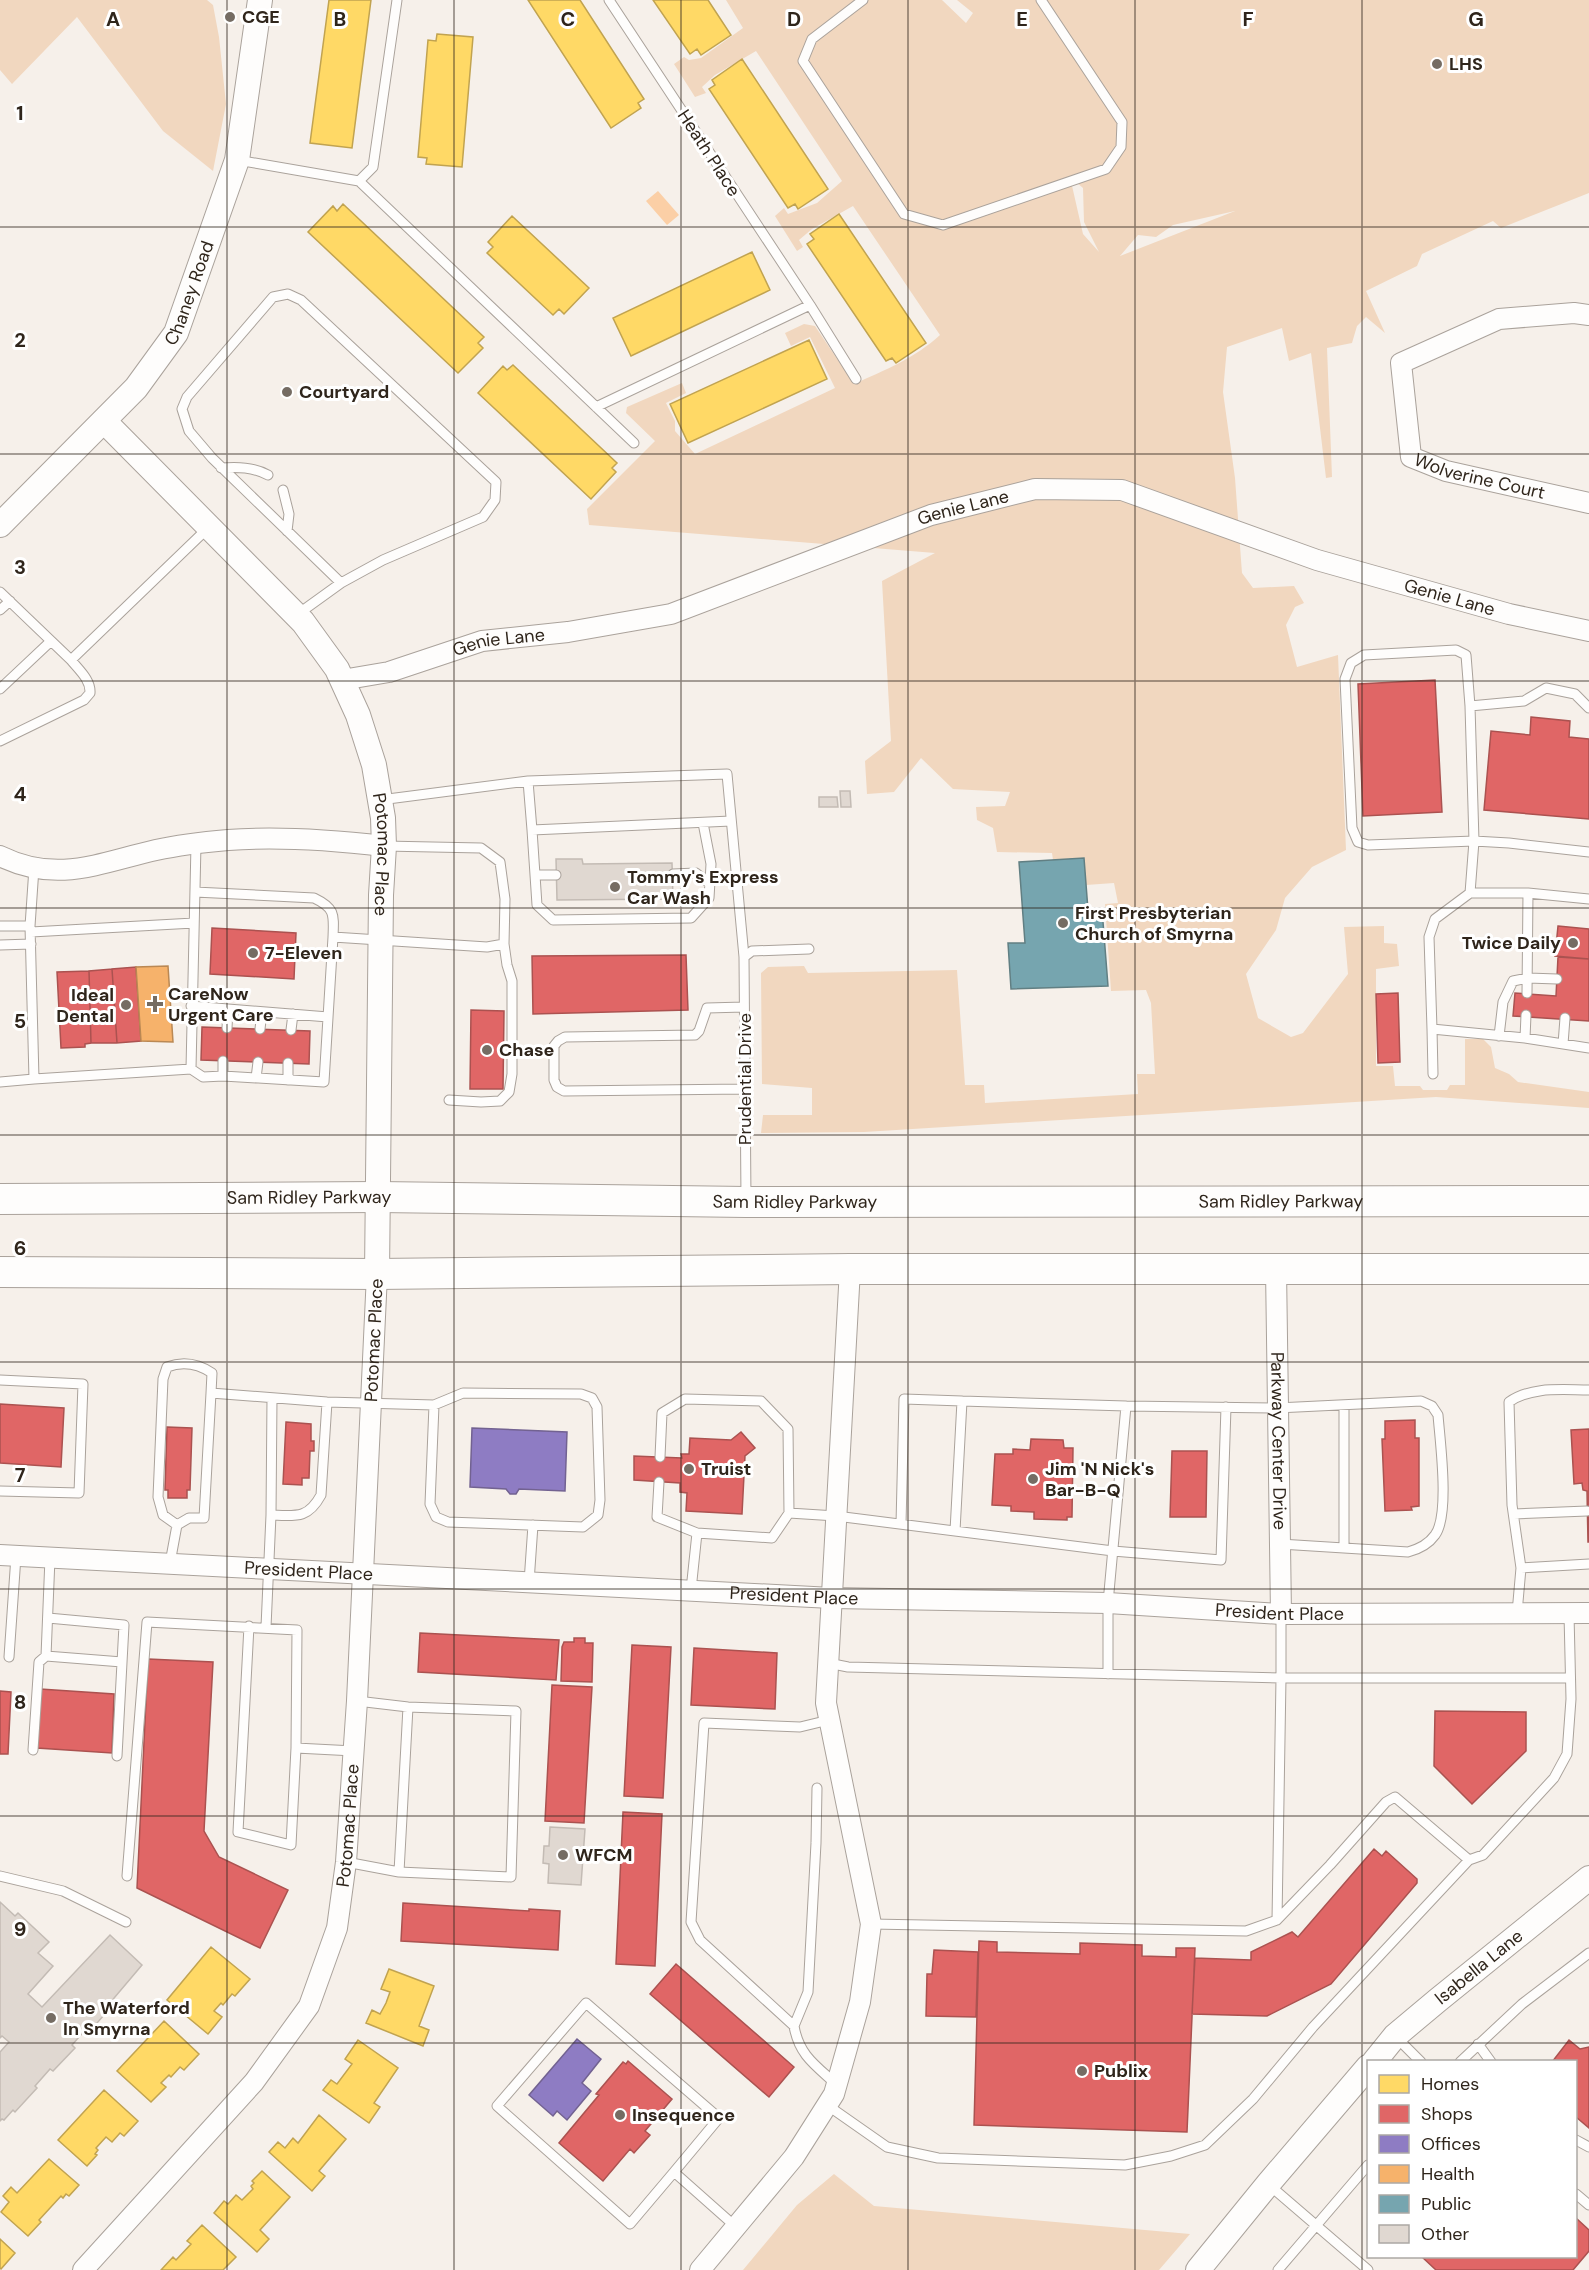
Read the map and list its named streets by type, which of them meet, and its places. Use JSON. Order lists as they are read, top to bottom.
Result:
{
  "streets": {
    "main road": ["Sam Ridley Parkway"],
    "street": [
      "Chaney Road",
      "Wolverine Court",
      "Genie Lane",
      "Potomac Place",
      "Parkway Center Drive",
      "President Place",
      "Isabella Lane"
    ],
    "lane": ["Heath Place", "Prudential Drive"]
  },
  "crossings": [
    ["Chaney Road", "Potomac Place"],
    ["Genie Lane", "Potomac Place"],
    ["Potomac Place", "Sam Ridley Parkway"],
    ["Potomac Place", "President Place"],
    ["Prudential Drive", "Sam Ridley Parkway"],
    ["Parkway Center Drive", "President Place"]
  ],
  "places": {
    "other": [
      "CGE",
      "LHS",
      "Courtyard",
      "Tommy's Express Car Wash",
      "First Presbyterian Church of Smyrna",
      "Twice Daily",
      "7-Eleven",
      "Ideal Dental",
      "Chase",
      "Truist",
      "Jim 'N Nick's Bar-B-Q",
      "WFCM",
      "The Waterford In Smyrna",
      "Publix",
      "Insequence"
    ],
    "health": ["CareNow Urgent Care"]
  },
  "legend": [
    "Homes",
    "Shops",
    "Offices",
    "Health",
    "Public",
    "Other"
  ],
  "grid": {
    "columns": [
      "A",
      "B",
      "C",
      "D",
      "E",
      "F",
      "G"
    ],
    "rows": [
      "1",
      "2",
      "3",
      "4",
      "5",
      "6",
      "7",
      "8",
      "9"
    ]
  }
}
